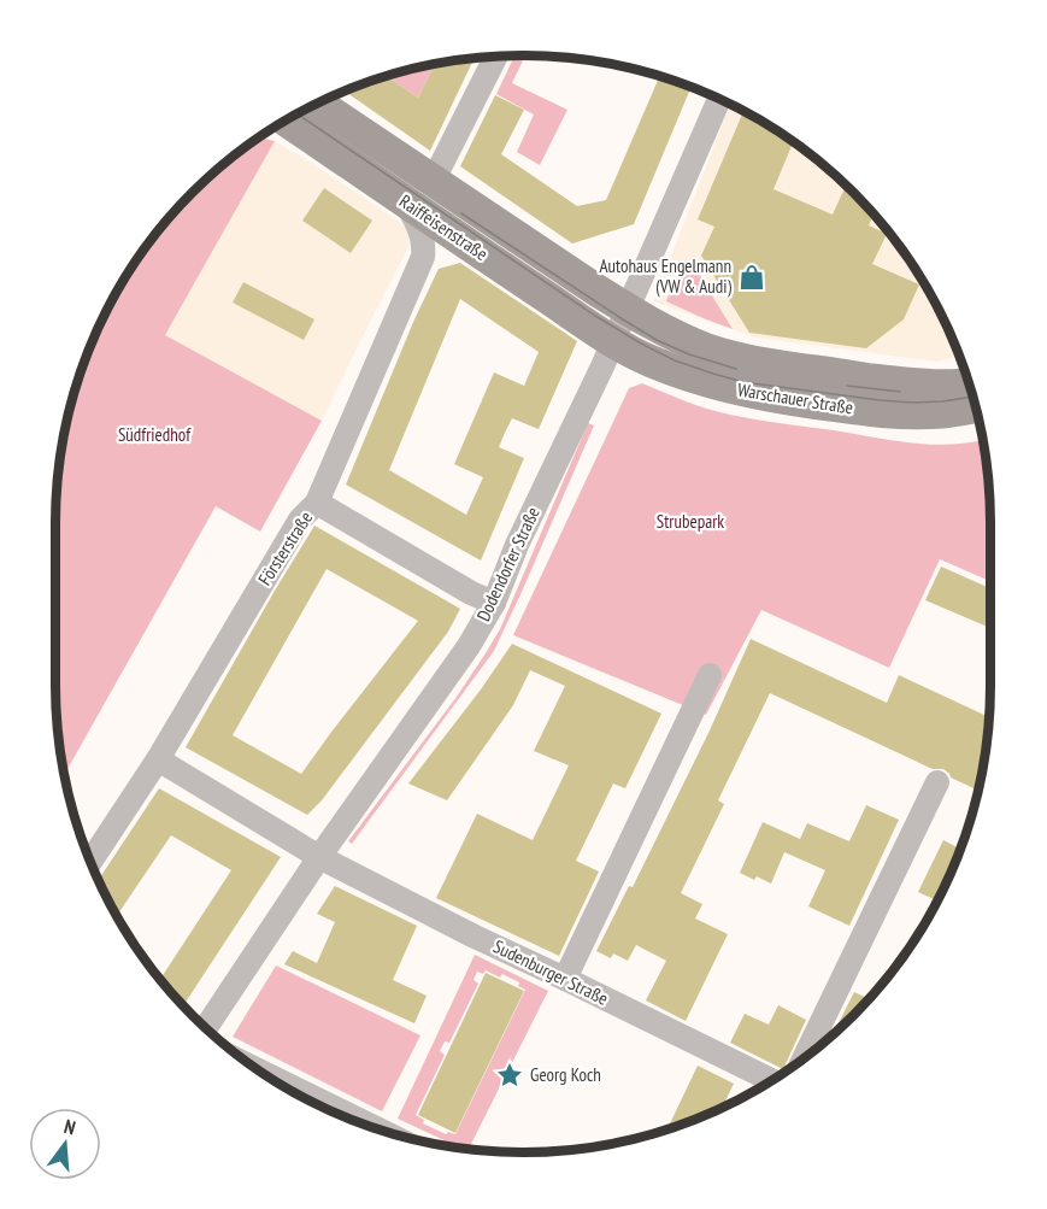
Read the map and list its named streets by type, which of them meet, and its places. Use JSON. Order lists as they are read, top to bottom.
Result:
{
  "streets": {
    "main road": ["Raiffeisenstraße", "Warschauer Straße"],
    "street": ["Försterstraße", "Dodendorfer Straße", "Sudenburger Straße"]
  },
  "crossings": [
    ["Raiffeisenstraße", "Warschauer Straße"],
    ["Raiffeisenstraße", "Försterstraße"],
    ["Raiffeisenstraße", "Dodendorfer Straße"],
    ["Warschauer Straße", "Dodendorfer Straße"],
    ["Försterstraße", "Sudenburger Straße"],
    ["Dodendorfer Straße", "Sudenburger Straße"]
  ],
  "parks": ["Südfriedhof", "Strubepark"],
  "places": {
    "shop": ["Autohaus Engelmann (VW & Audi)"],
    "place": ["Georg Koch"]
  },
  "north": "top"
}
